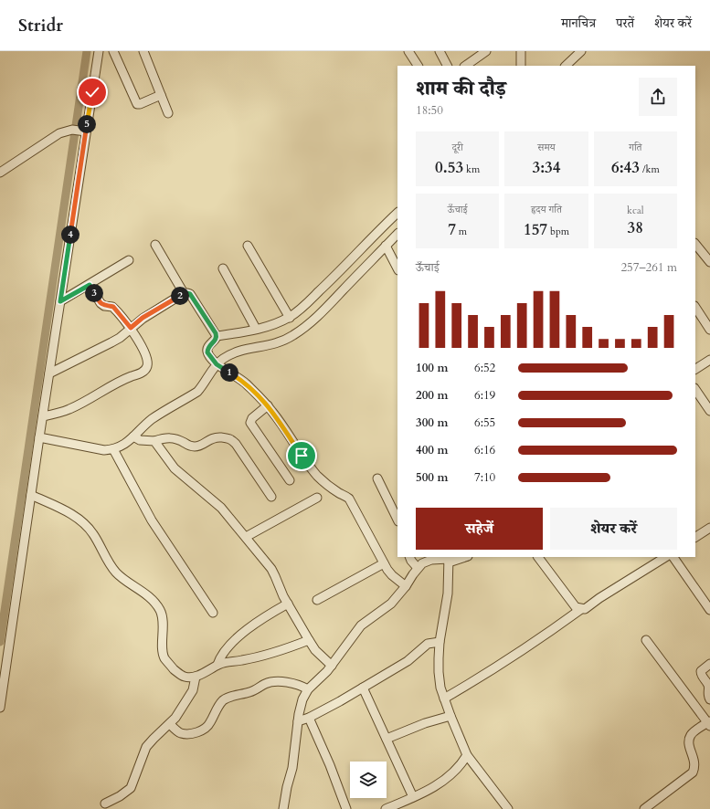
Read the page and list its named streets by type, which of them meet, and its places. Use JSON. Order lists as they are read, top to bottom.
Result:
{
  "page": {
    "header": "Stridr",
    "nav": ["मानचित्र", "परतें", "शेयर करें"],
    "heading": ["शाम की दौड़", "18:50"],
    "pins": [
      "5",
      "4",
      "3",
      "2",
      "1"
    ],
    "stats": [
      ["दूरी", "0.53 km"],
      ["समय", "3:34"],
      ["गति", "6:43 /km"],
      ["ऊँचाई", "7 m"],
      ["हृदय गति", "157 bpm"],
      ["kcal", "38"]
    ],
    "chart": ["ऊँचाई", "257–261 m"],
    "list": [
      {
        "name": "100 m",
        "note": "6:52"
      },
      {
        "name": "200 m",
        "note": "6:19"
      },
      {
        "name": "300 m",
        "note": "6:55"
      },
      {
        "name": "400 m",
        "note": "6:16"
      },
      {
        "name": "500 m",
        "note": "7:10"
      }
    ],
    "buttons": ["सहेजें", "शेयर करें"]
  }
}
